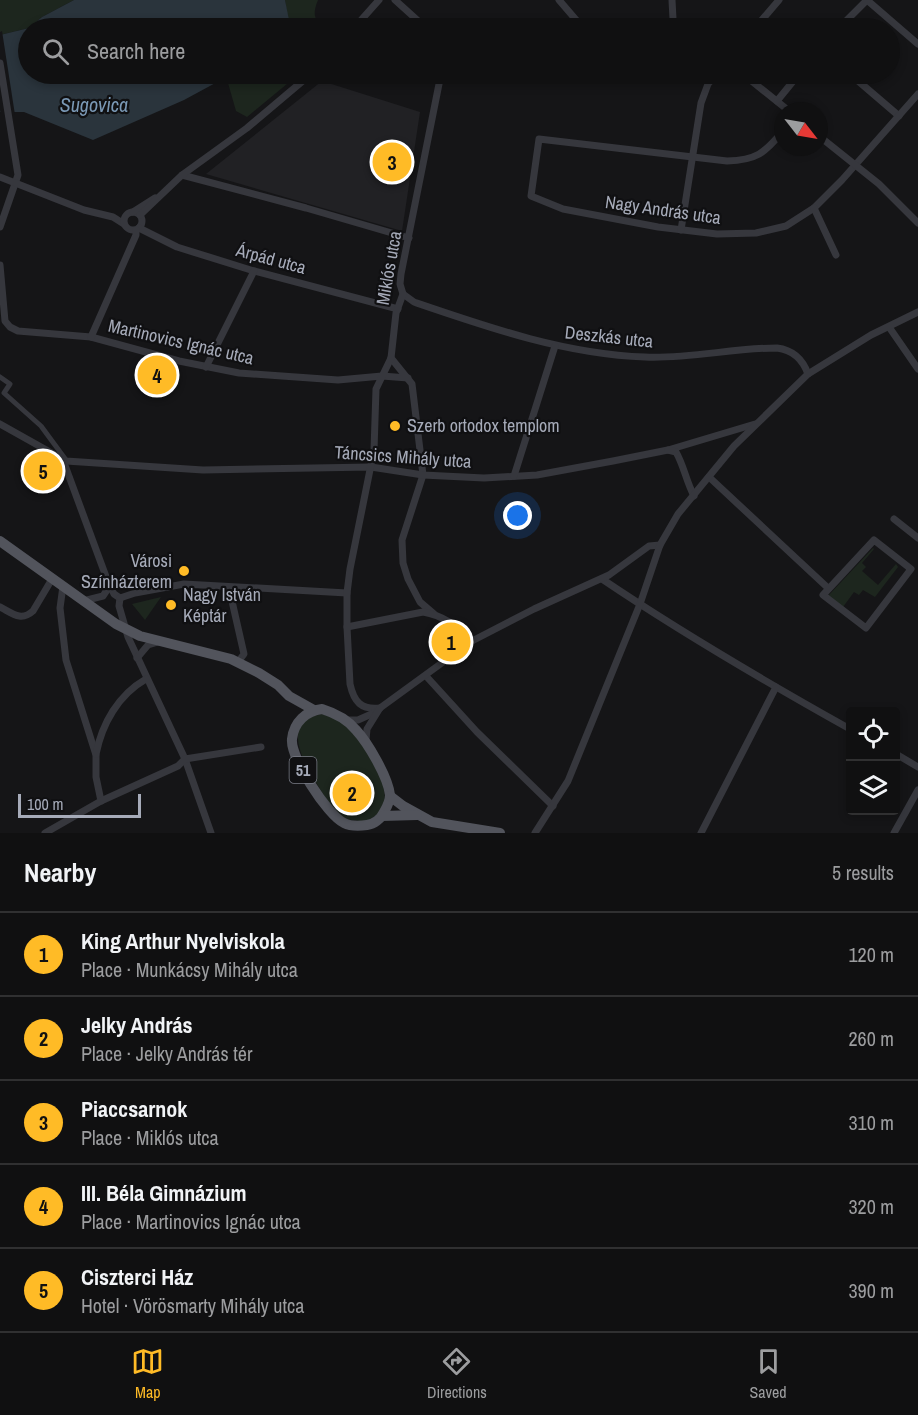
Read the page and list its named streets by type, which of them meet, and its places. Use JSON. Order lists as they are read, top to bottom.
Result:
{
  "streets": {
    "main road": ["51"],
    "street": [
      "Nagy András utca",
      "Árpád utca",
      "Miklós utca",
      "Deszkás utca",
      "Martinovics Ignác utca",
      "Táncsics Mihály utca"
    ]
  },
  "crossings": [
    ["Árpád utca", "Miklós utca"],
    ["Miklós utca", "Deszkás utca"],
    ["Miklós utca", "Martinovics Ignác utca"],
    ["Miklós utca", "Táncsics Mihály utca"]
  ],
  "water": ["Sugovica"],
  "places": ["Szerb ortodox templom", "Városi Színházterem", "Nagy István Képtár"],
  "scale_bar": "100 m",
  "north": "bottom right",
  "page": {
    "search": "Search here",
    "pins": [
      "3",
      "4",
      "5",
      "1",
      "2"
    ],
    "scale": "100 m",
    "heading": ["Nearby", "5 results"],
    "list": [
      {
        "mark": "1",
        "name": "King Arthur Nyelviskola",
        "note": "Place · Munkácsy Mihály utca",
        "value": "120 m"
      },
      {
        "mark": "2",
        "name": "Jelky András",
        "note": "Place · Jelky András tér",
        "value": "260 m"
      },
      {
        "mark": "3",
        "name": "Piaccsarnok",
        "note": "Place · Miklós utca",
        "value": "310 m"
      },
      {
        "mark": "4",
        "name": "III. Béla Gimnázium",
        "note": "Place · Martinovics Ignác utca",
        "value": "320 m"
      },
      {
        "mark": "5",
        "name": "Ciszterci Ház",
        "note": "Hotel · Vörösmarty Mihály utca",
        "value": "390 m"
      }
    ],
    "nav": ["Map", "Directions", "Saved"]
  }
}
